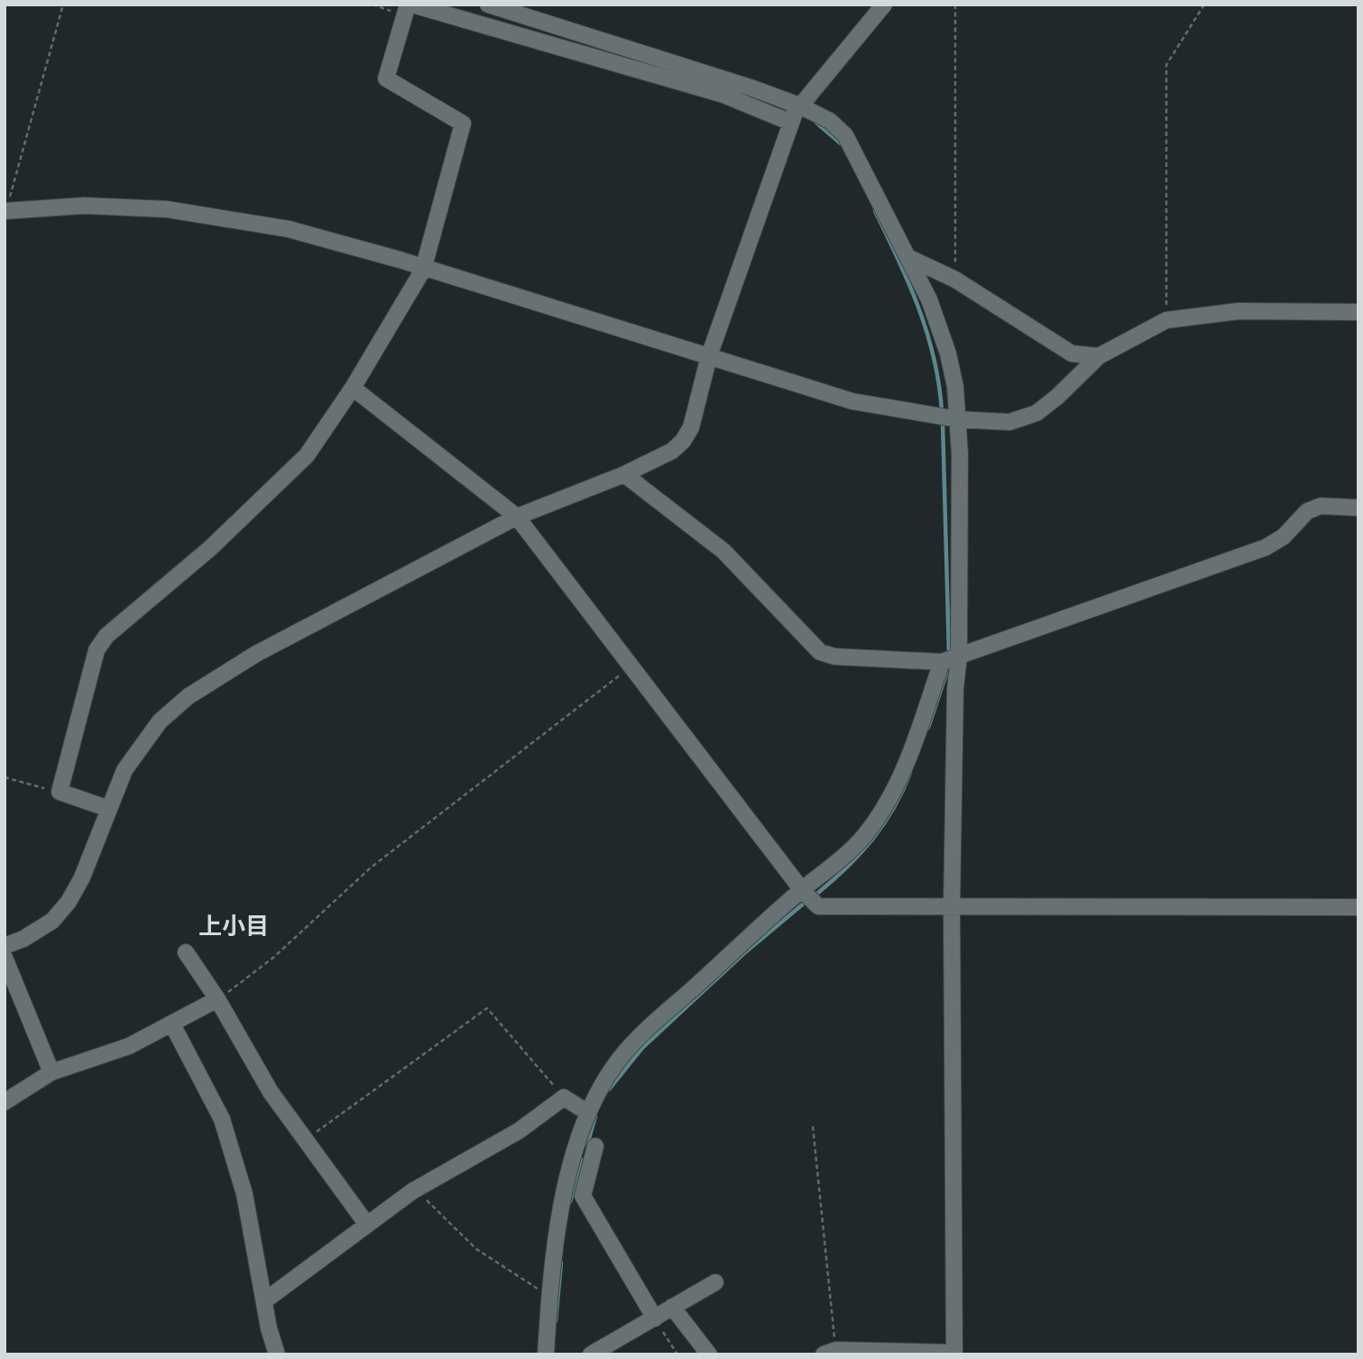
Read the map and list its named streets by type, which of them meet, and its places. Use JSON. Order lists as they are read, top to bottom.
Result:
{
  "districts": ["上小目"]
}
